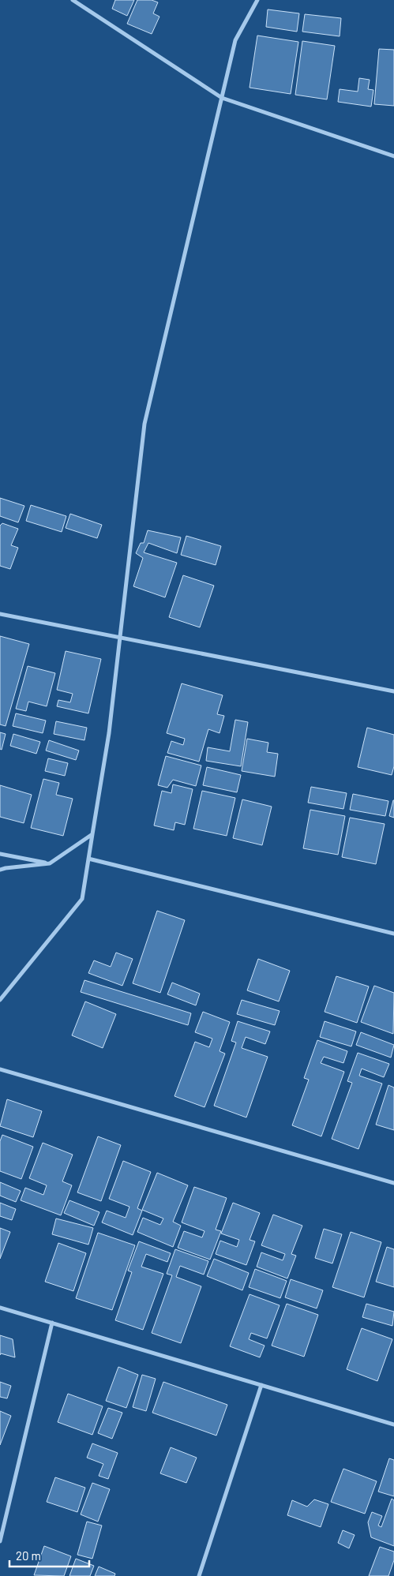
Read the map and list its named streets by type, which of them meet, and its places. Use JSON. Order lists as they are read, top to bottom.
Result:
{
  "scale_bar": "20 m"
}
